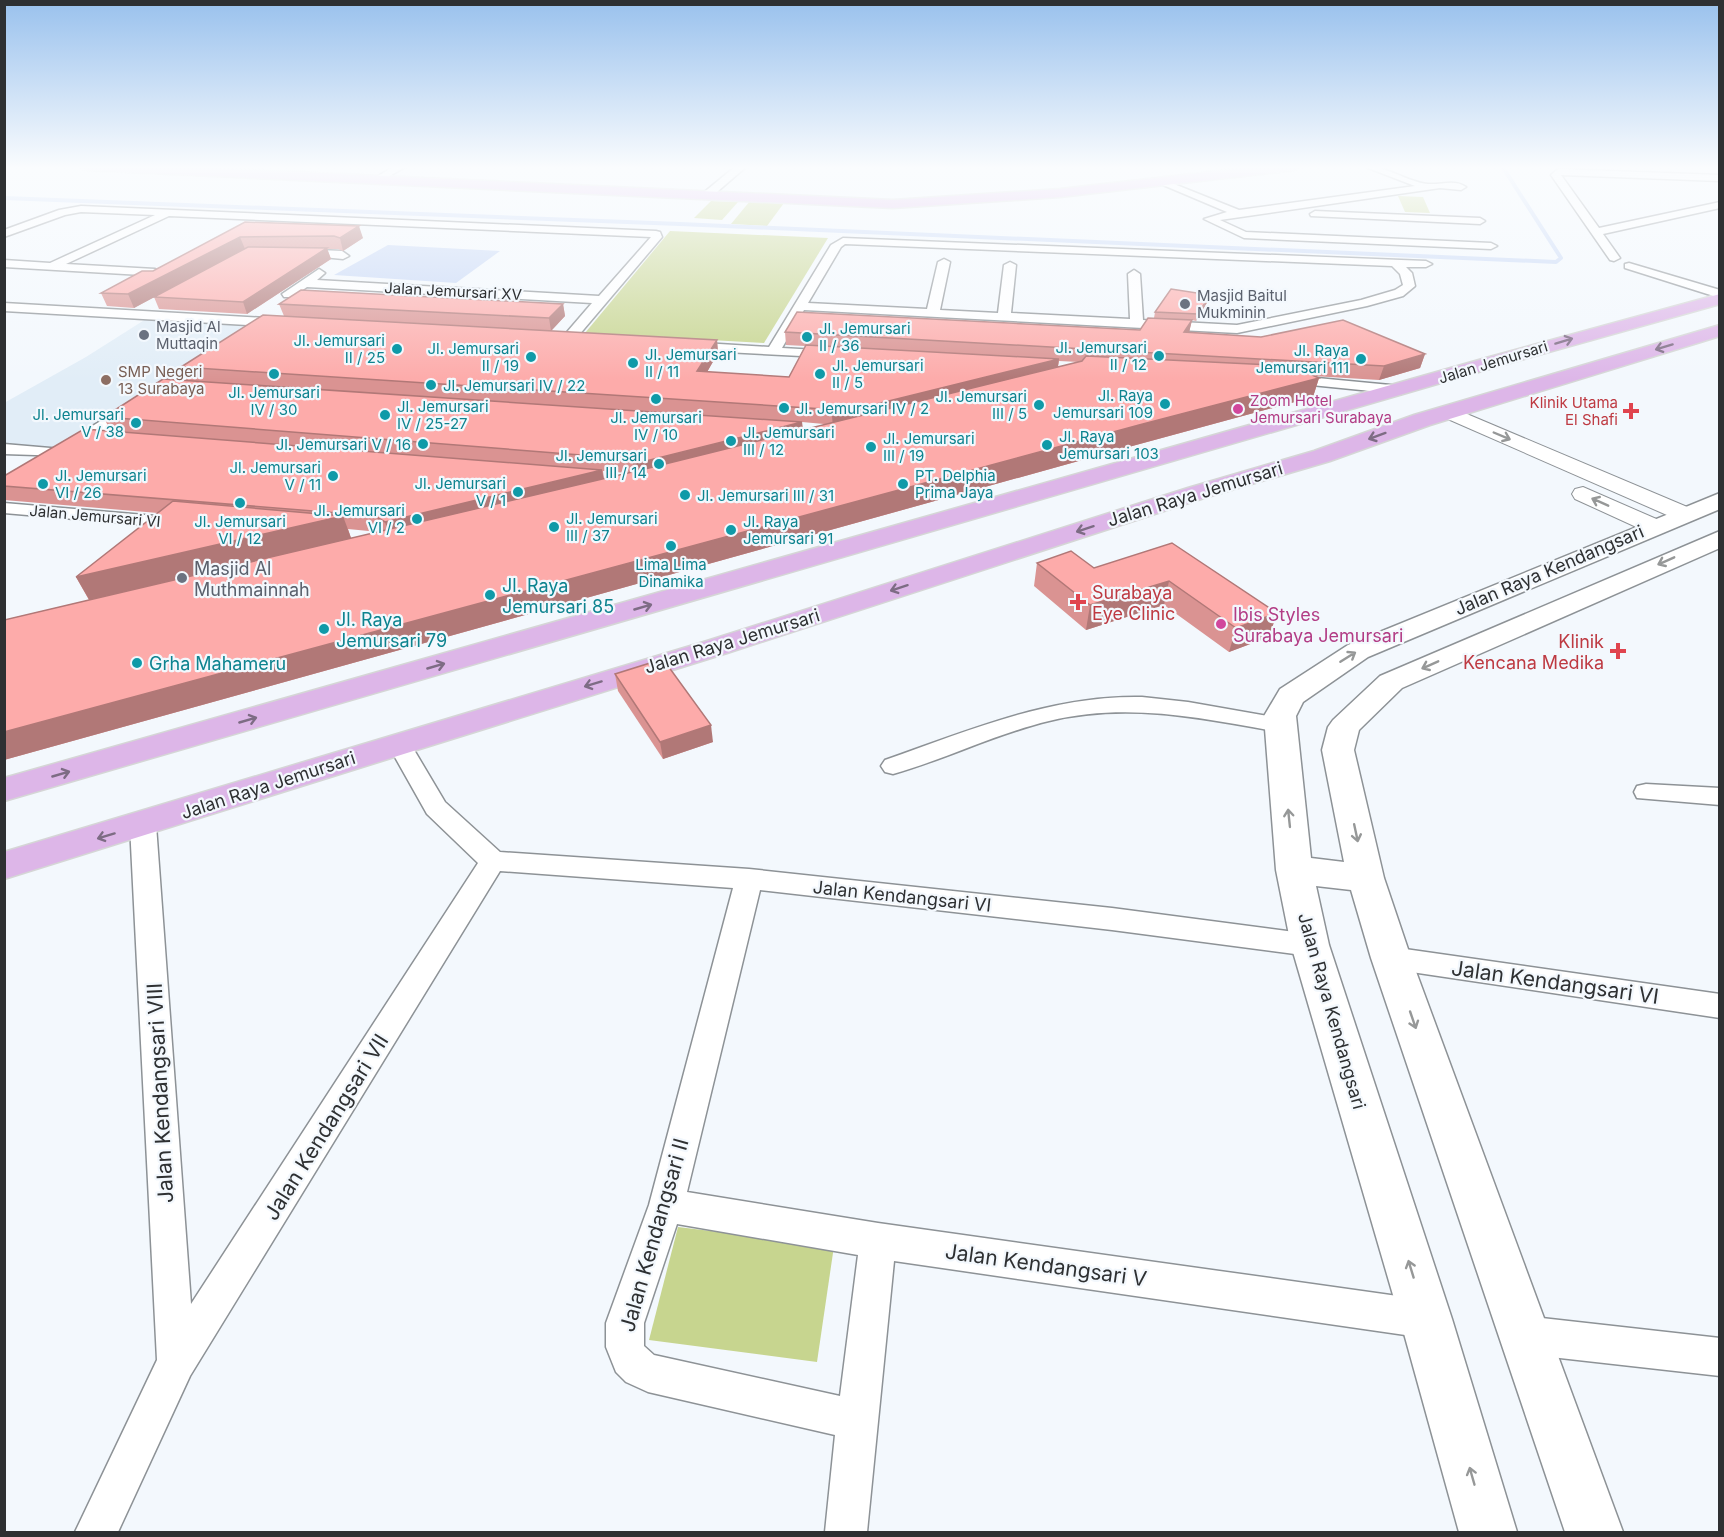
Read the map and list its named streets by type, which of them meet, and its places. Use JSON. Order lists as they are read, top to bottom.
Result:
{
  "streets": {
    "main road": ["Jalan Jemursari", "Jalan Raya Jemursari", "Jalan Raya Kendangsari"],
    "street": [
      "Jalan Jemursari XV",
      "Jalan Jemursari VI",
      "Jalan Kendangsari VI",
      "Jalan Kendangsari VIII",
      "Jalan Kendangsari VII",
      "Jalan Kendangsari II",
      "Jalan Kendangsari V"
    ]
  },
  "crossings": [
    ["Jalan Jemursari", "Jalan Raya Jemursari"],
    ["Jalan Raya Jemursari", "Jalan Kendangsari VIII"],
    ["Jalan Raya Kendangsari", "Jalan Kendangsari VI"],
    ["Jalan Raya Kendangsari", "Jalan Kendangsari V"],
    ["Jalan Kendangsari VI", "Jalan Kendangsari VII"],
    ["Jalan Kendangsari VI", "Jalan Kendangsari II"],
    ["Jalan Kendangsari VIII", "Jalan Kendangsari VII"],
    ["Jalan Kendangsari II", "Jalan Kendangsari V"]
  ],
  "places": {
    "other": [
      "Masjid Baitul Mukminin",
      "Masjid Al Muttaqin",
      "Jl. Jemursari II / 36",
      "Jl. Jemursari II / 25",
      "Jl. Jemursari II / 12",
      "Jl. Jemursari II / 19",
      "Jl. Raya Jemursari 111",
      "Jl. Jemursari II / 11",
      "Jl. Jemursari IV / 30",
      "Jl. Jemursari II / 5",
      "SMP Negeri 13 Surabaya",
      "Jl. Jemursari IV / 22",
      "Jl. Jemursari IV / 10",
      "Jl. Raya Jemursari 109",
      "Jl. Jemursari III / 5",
      "Jl. Jemursari IV / 2",
      "Zoom Hotel Jemursari Surabaya",
      "Jl. Jemursari IV / 25-27",
      "Jl. Jemursari V / 38",
      "Jl. Jemursari III / 12",
      "Jl. Jemursari V / 16",
      "Jl. Raya Jemursari 103",
      "Jl. Jemursari III / 19",
      "Jl. Jemursari III / 14",
      "Jl. Jemursari V / 11",
      "Jl. Jemursari VI / 26",
      "PT. Delphia Prima Jaya",
      "Jl. Jemursari V / 1",
      "Jl. Jemursari III / 31",
      "Jl. Jemursari VI / 12",
      "Jl. Jemursari VI / 2",
      "Jl. Jemursari III / 37",
      "Jl. Raya Jemursari 91",
      "Lima Lima Dinamika",
      "Masjid Al Muthmainnah",
      "Jl. Raya Jemursari 85",
      "Ibis Styles Surabaya Jemursari",
      "Jl. Raya Jemursari 79",
      "Grha Mahameru"
    ],
    "health": ["Klinik Utama El Shafi", "Surabaya Eye Clinic", "Klinik Kencana Medika"]
  }
}
